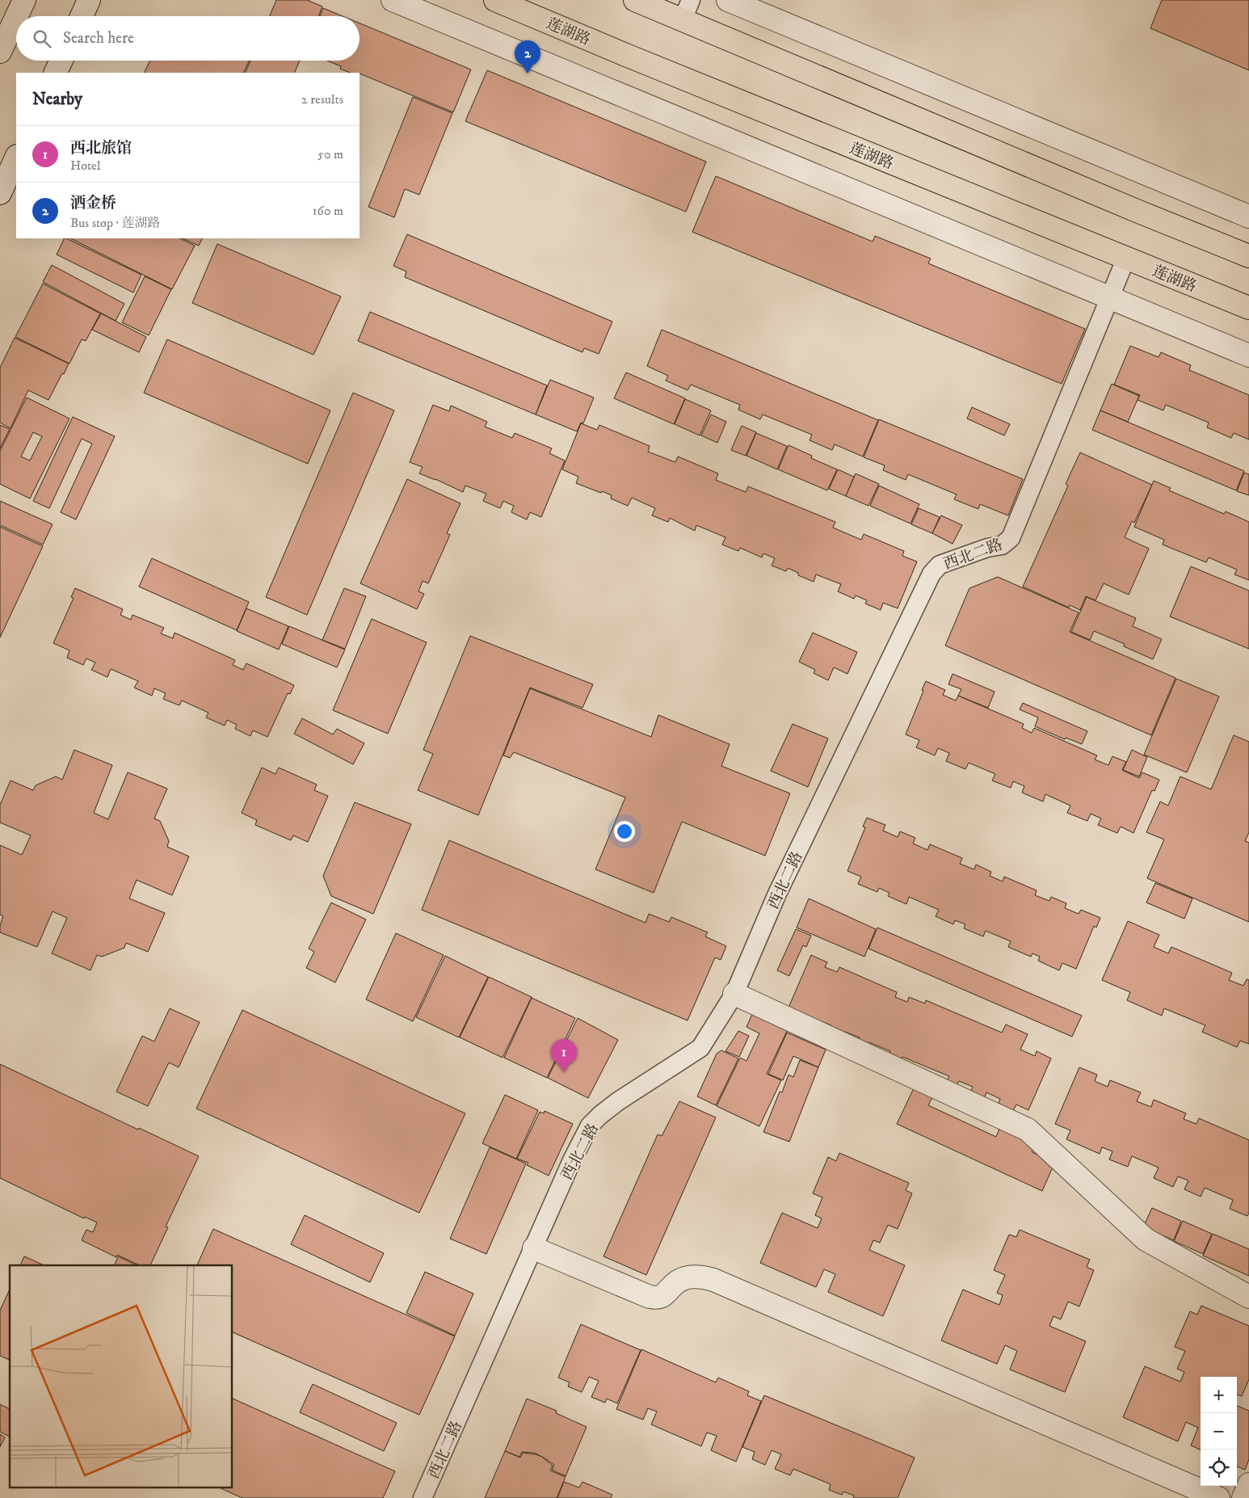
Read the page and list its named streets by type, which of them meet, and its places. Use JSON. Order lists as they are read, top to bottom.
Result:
{
  "streets": {
    "main road": ["莲湖路"],
    "lane": ["西北二路"]
  },
  "crossings": [
    ["莲湖路", "西北二路"]
  ],
  "page": {
    "search": "Search here",
    "pins": ["2", "1"],
    "heading": ["Nearby", "2 results"],
    "list": [
      {
        "mark": "1",
        "name": "西北旅馆",
        "note": "Hotel",
        "value": "50 m"
      },
      {
        "mark": "2",
        "name": "洒金桥",
        "note": "Bus stop · 莲湖路",
        "value": "160 m"
      }
    ],
    "map_buttons": ["+", "−"]
  }
}
